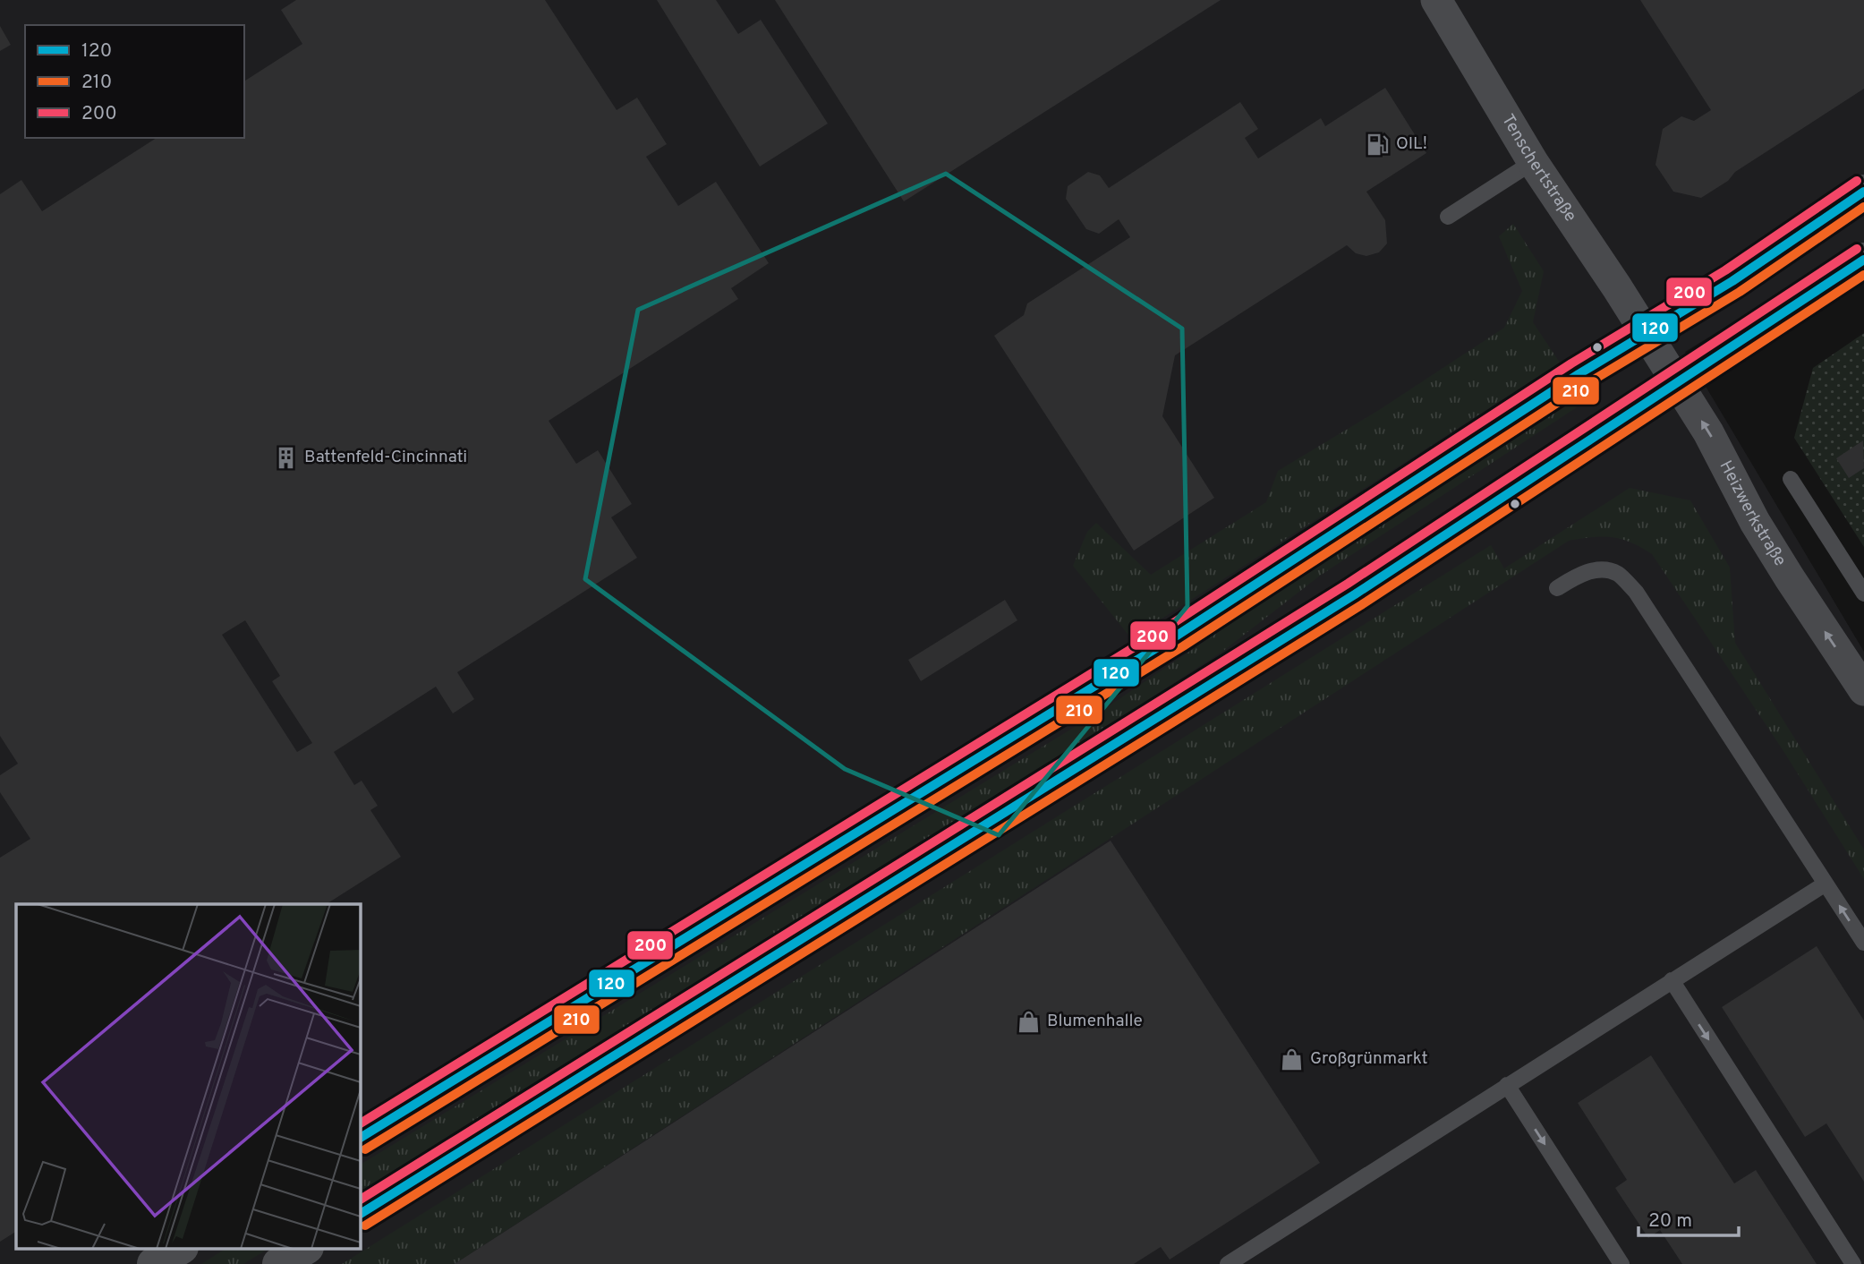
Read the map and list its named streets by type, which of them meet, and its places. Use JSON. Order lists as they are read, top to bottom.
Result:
{
  "streets": {
    "street": ["Tenschertstraße", "Heizwerkstraße"]
  },
  "crossings": [
    ["Tenschertstraße", "Heizwerkstraße"]
  ],
  "one_way": ["Heizwerkstraße"],
  "places": {
    "fuel station": ["OIL!"],
    "building": ["Battenfeld-Cincinnati"],
    "shop": ["Blumenhalle", "Großgrünmarkt"]
  },
  "lines": ["transit line 200", "transit line 120", "transit line 210"],
  "legend": ["120", "210", "200"],
  "scale_bar": "20 m"
}
